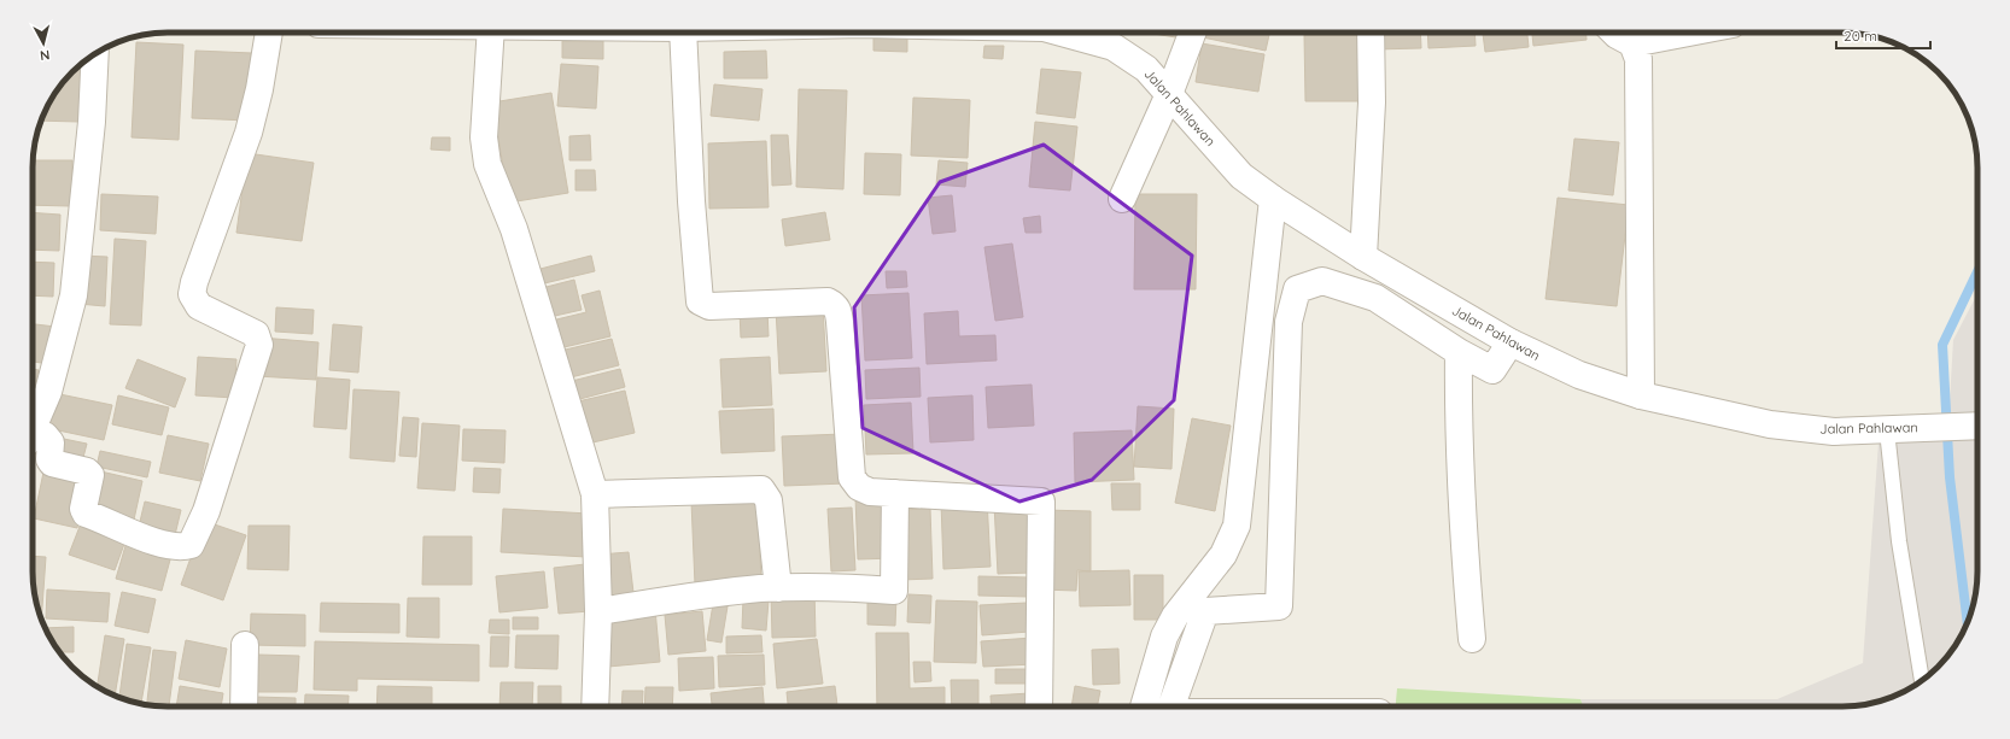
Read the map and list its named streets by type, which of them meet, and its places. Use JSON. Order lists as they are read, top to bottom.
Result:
{
  "streets": {
    "street": ["Jalan Pahlawan"]
  },
  "scale_bar": "20 m",
  "north": "bottom"
}
